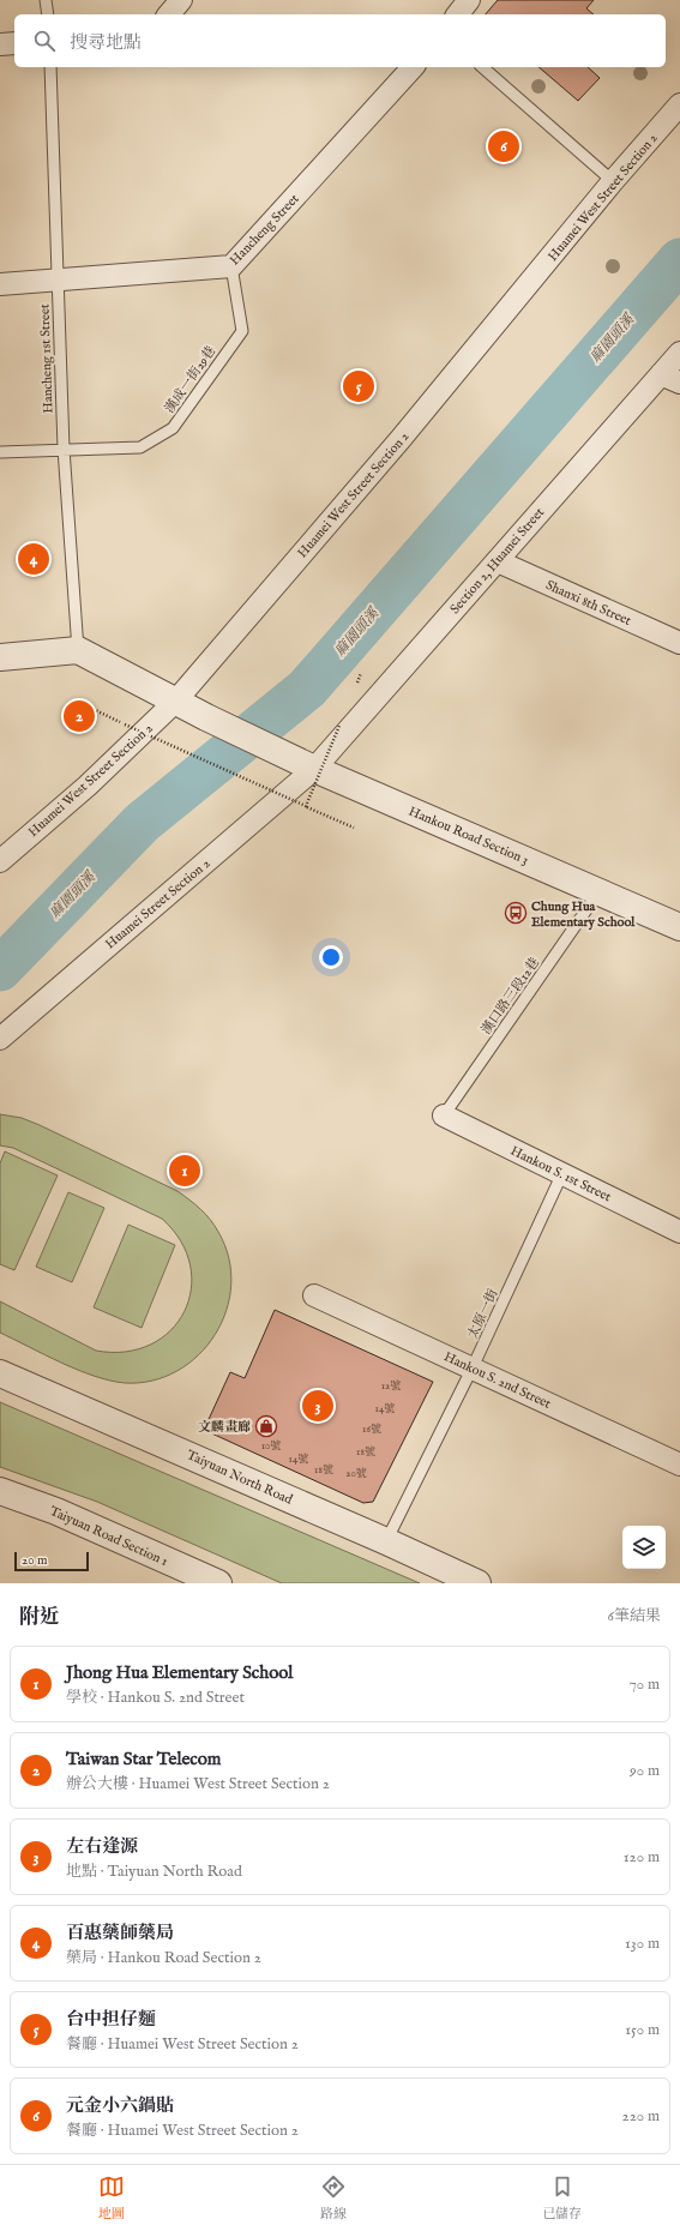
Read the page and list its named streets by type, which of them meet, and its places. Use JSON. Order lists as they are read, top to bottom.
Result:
{
  "streets": {
    "street": [
      "Huamei West Street Section 2",
      "Hancheng Street",
      "Section 2, Huamei Street",
      "Shanxi 8th Street",
      "Hankou Road Section 3",
      "Huamei Street Section 2",
      "Hankou S. 1st Street",
      "Hankou S. 2nd Street",
      "Taiyuan North Road",
      "Taiyuan Road Section 1"
    ],
    "lane": [
      "Hancheng 1st Street",
      "漢成一街29巷",
      "漢口路三段12巷",
      "太原一街"
    ]
  },
  "crossings": [
    ["Huamei West Street Section 2", "Hankou Road Section 3"],
    ["Hancheng Street", "Hancheng 1st Street"],
    ["Hancheng Street", "漢成一街29巷"],
    ["Hancheng 1st Street", "漢成一街29巷"],
    ["Hancheng 1st Street", "Hankou Road Section 3"],
    ["Section 2, Huamei Street", "Shanxi 8th Street"],
    ["Section 2, Huamei Street", "Hankou Road Section 3"],
    ["Section 2, Huamei Street", "Huamei Street Section 2"],
    ["Hankou Road Section 3", "Huamei Street Section 2"],
    ["Hankou Road Section 3", "漢口路三段12巷"],
    ["漢口路三段12巷", "Hankou S. 1st Street"],
    ["Hankou S. 1st Street", "太原一街"],
    ["太原一街", "Hankou S. 2nd Street"],
    ["太原一街", "Taiyuan North Road"]
  ],
  "water": ["麻園頭溪"],
  "places": {
    "bus stop": ["Chung Hua Elementary School"],
    "shop": ["文麟畫廊"]
  },
  "house_numbers": [
    "12號",
    "14號",
    "16號",
    "10號",
    "18號",
    "14號",
    "18號",
    "20號"
  ],
  "scale_bar": "20 m",
  "page": {
    "search": "搜尋地點",
    "pins": [
      "6",
      "5",
      "4",
      "2",
      "1",
      "3"
    ],
    "scale": "20 m",
    "heading": ["附近", "6筆結果"],
    "list": [
      {
        "mark": "1",
        "name": "Jhong Hua Elementary School",
        "note": "學校 · Hankou S. 2nd Street",
        "value": "70 m"
      },
      {
        "mark": "2",
        "name": "Taiwan Star Telecom",
        "note": "辦公大樓 · Huamei West Street Section 2",
        "value": "90 m"
      },
      {
        "mark": "3",
        "name": "左右逢源",
        "note": "地點 · Taiyuan North Road",
        "value": "120 m"
      },
      {
        "mark": "4",
        "name": "百惠藥師藥局",
        "note": "藥局 · Hankou Road Section 2",
        "value": "130 m"
      },
      {
        "mark": "5",
        "name": "台中担仔麵",
        "note": "餐廳 · Huamei West Street Section 2",
        "value": "150 m"
      },
      {
        "mark": "6",
        "name": "元金小六鍋貼",
        "note": "餐廳 · Huamei West Street Section 2",
        "value": "220 m"
      }
    ],
    "nav": ["地圖", "路線", "已儲存"]
  }
}
